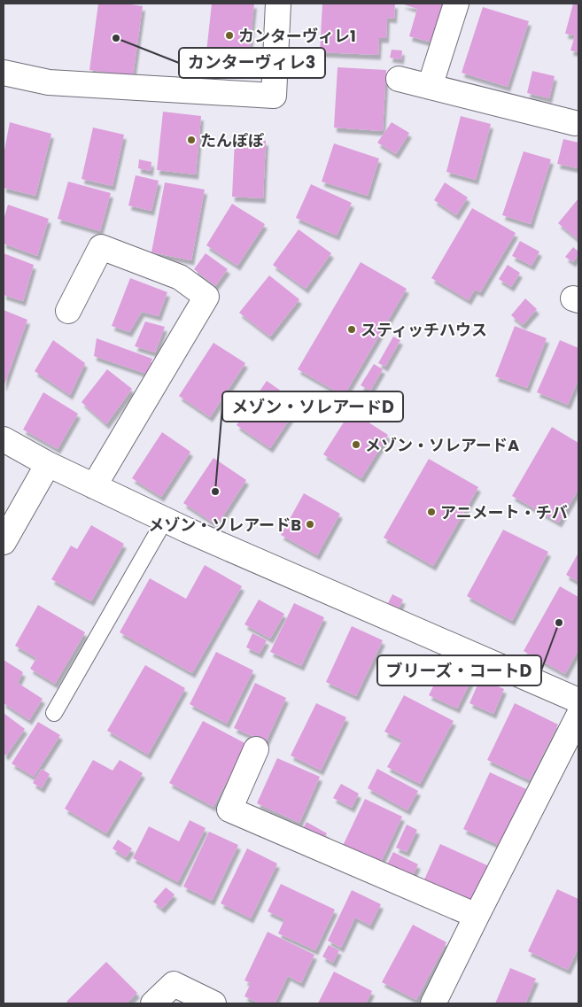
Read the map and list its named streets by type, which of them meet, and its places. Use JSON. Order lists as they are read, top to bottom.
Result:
{
  "places": [
    "カンターヴィレ1",
    "カンターヴィレ3",
    "たんぽぽ",
    "スティッチハウス",
    "メゾン・ソレアードA",
    "メゾン・ソレアードD",
    "アニメート・チバ",
    "メゾン・ソレアードB",
    "ブリーズ・コートD"
  ]
}
